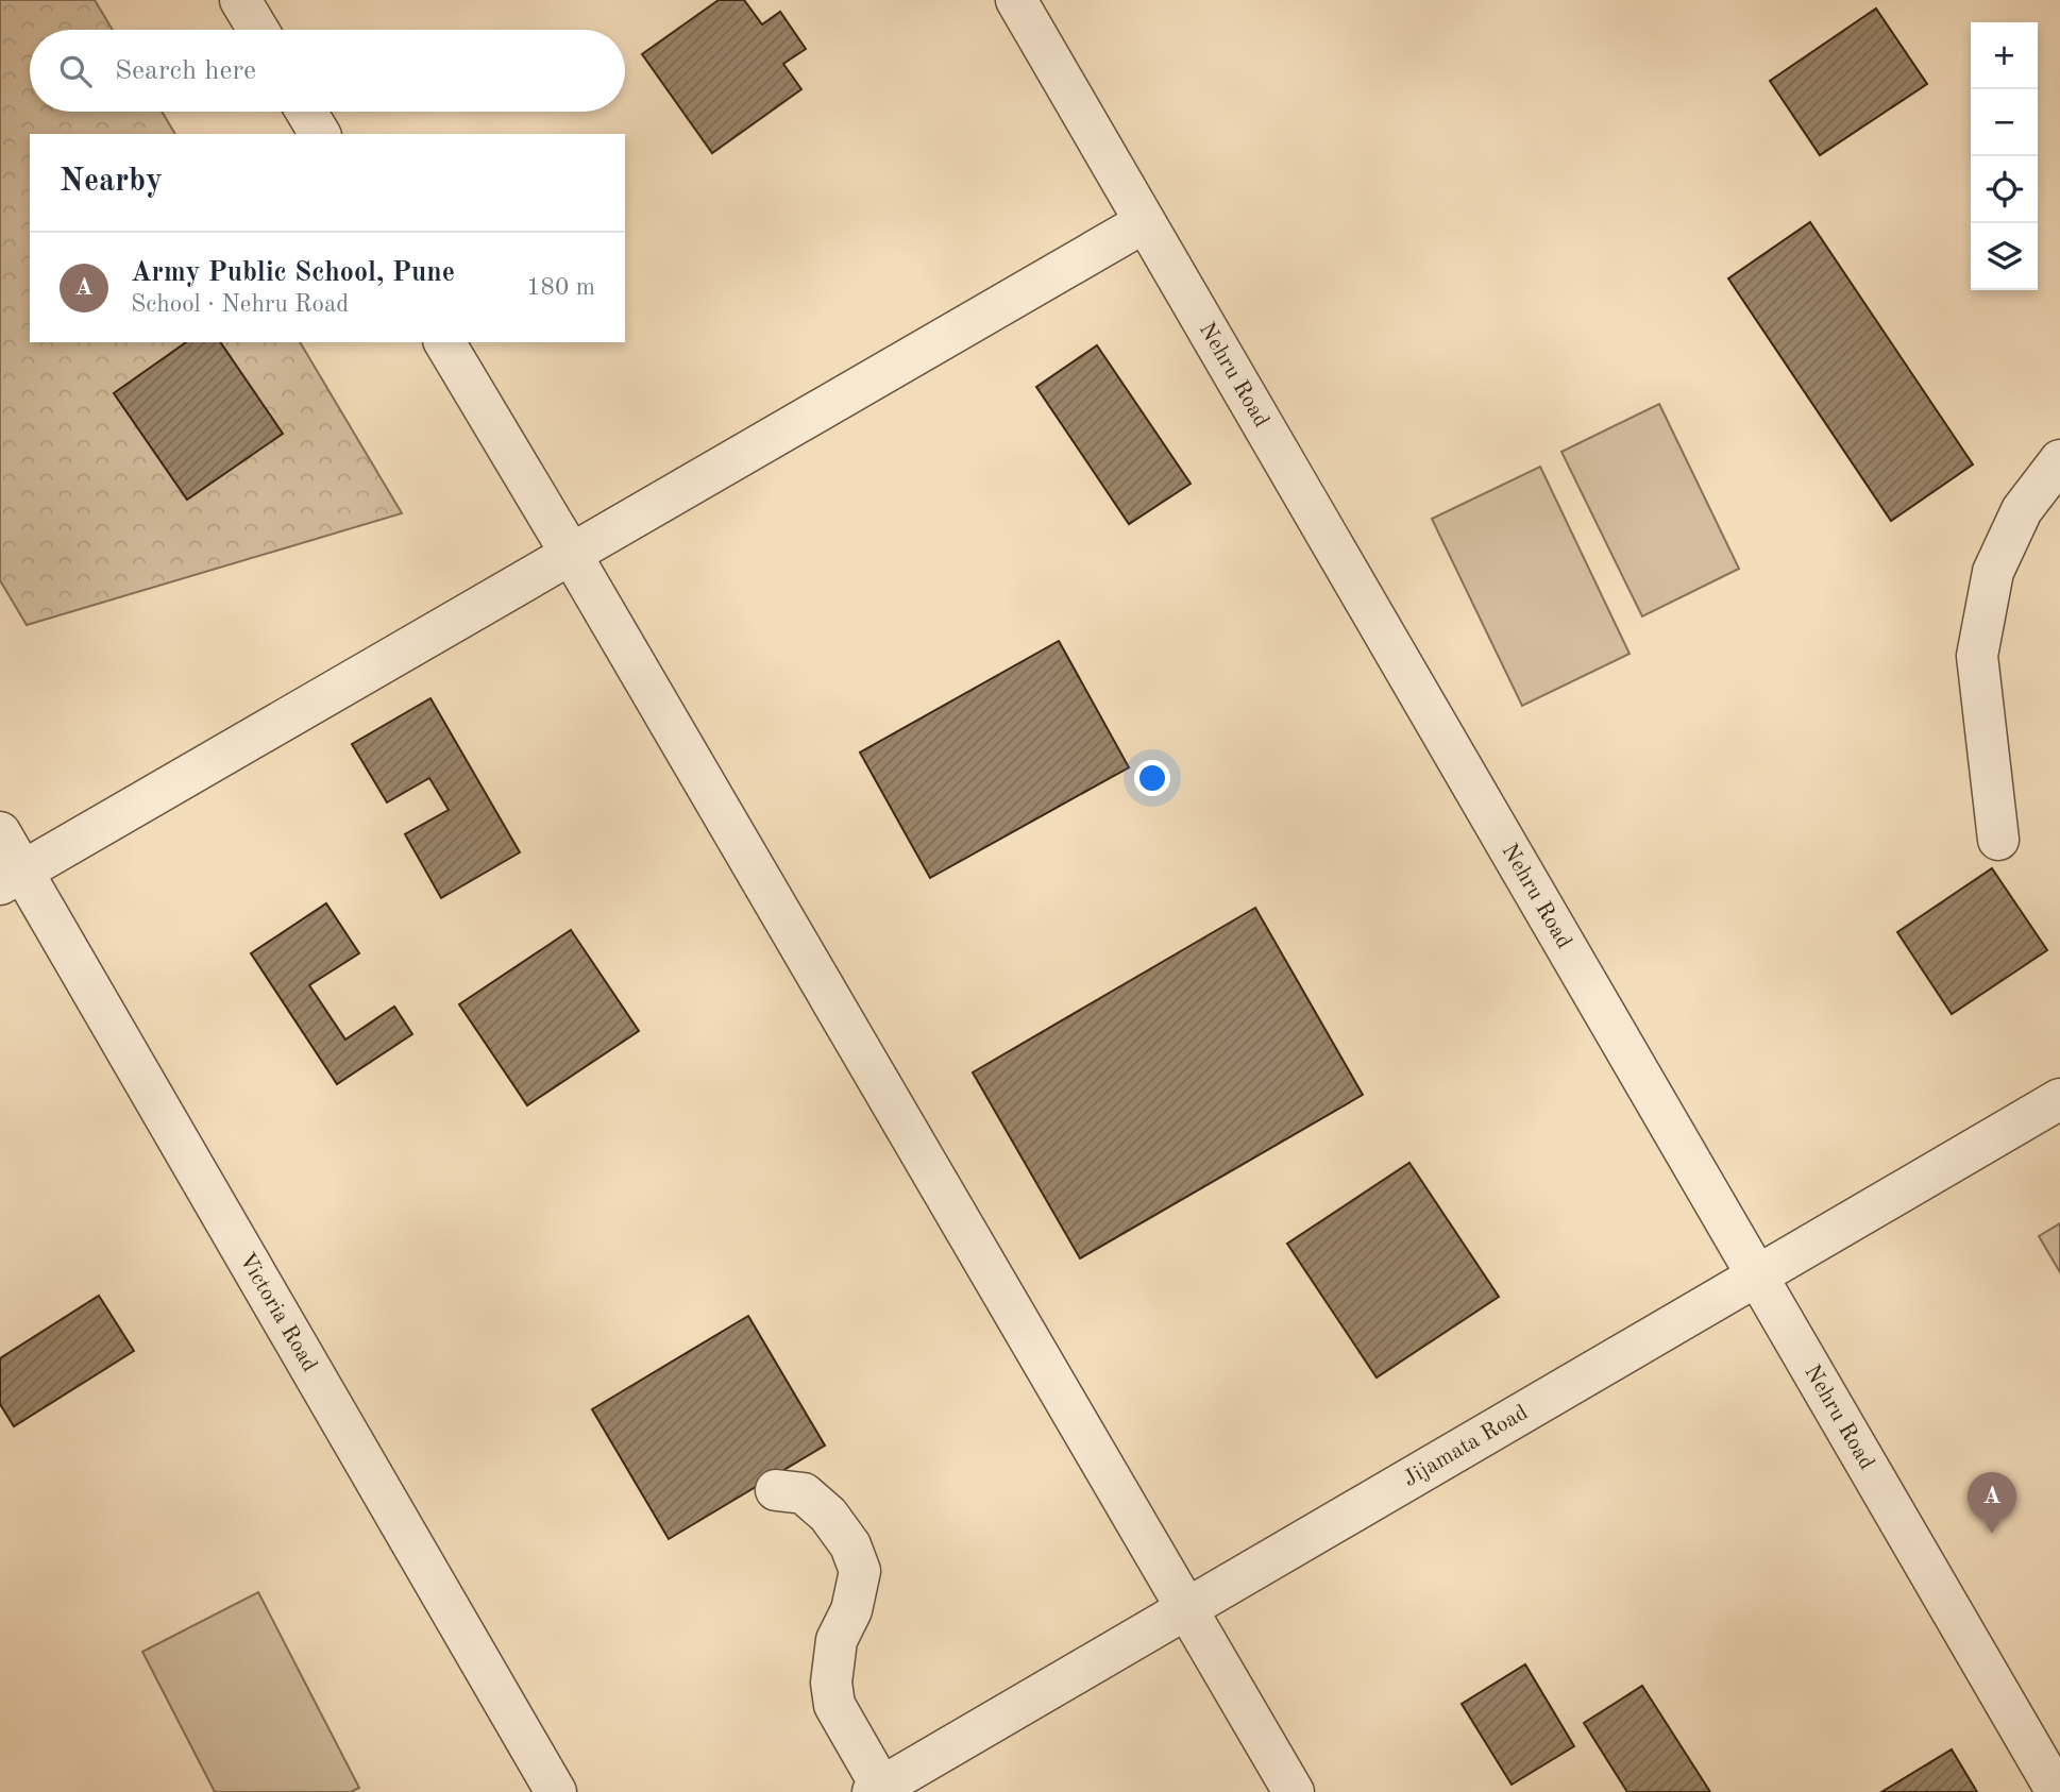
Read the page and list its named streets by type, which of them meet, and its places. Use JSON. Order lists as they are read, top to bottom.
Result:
{
  "streets": {
    "street": ["Nehru Road", "Victoria Road", "Jijamata Road"]
  },
  "crossings": [
    ["Nehru Road", "Jijamata Road"]
  ],
  "page": {
    "map_buttons": ["+", "−"],
    "search": "Search here",
    "heading": "Nearby",
    "list": [
      {
        "mark": "A",
        "name": "Army Public School, Pune",
        "note": "School · Nehru Road",
        "value": "180 m"
      }
    ],
    "pins": "A"
  }
}
